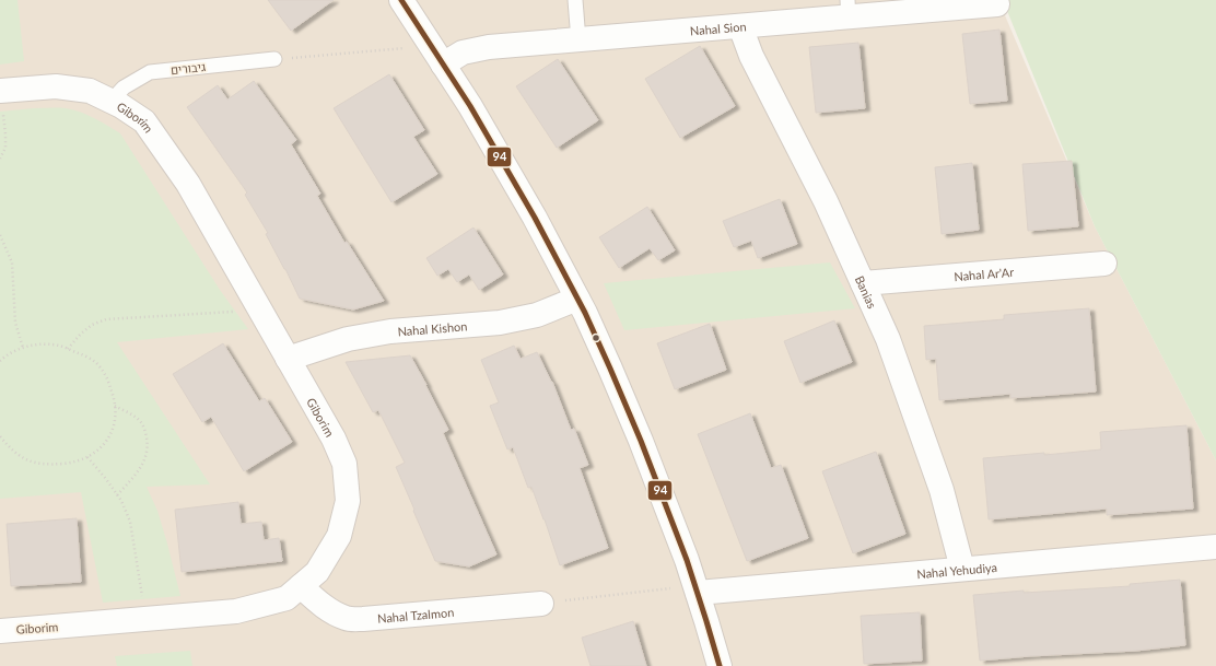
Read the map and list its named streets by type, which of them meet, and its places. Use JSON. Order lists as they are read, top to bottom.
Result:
{
  "streets": {
    "street": [
      "Nahal Sion",
      "Giborim",
      "Nahal Ar'Ar",
      "Banias",
      "Nahal Kishon",
      "Nahal Yehudiya",
      "Nahal Tzalmon"
    ],
    "lane": ["גיבורים"]
  },
  "crossings": [
    ["Nahal Sion", "Banias"],
    ["גיבורים", "Giborim"],
    ["Giborim", "Nahal Kishon"],
    ["Giborim", "Nahal Tzalmon"],
    ["Nahal Ar'Ar", "Banias"],
    ["Banias", "Nahal Yehudiya"]
  ],
  "lines": ["transit line 94"]
}
